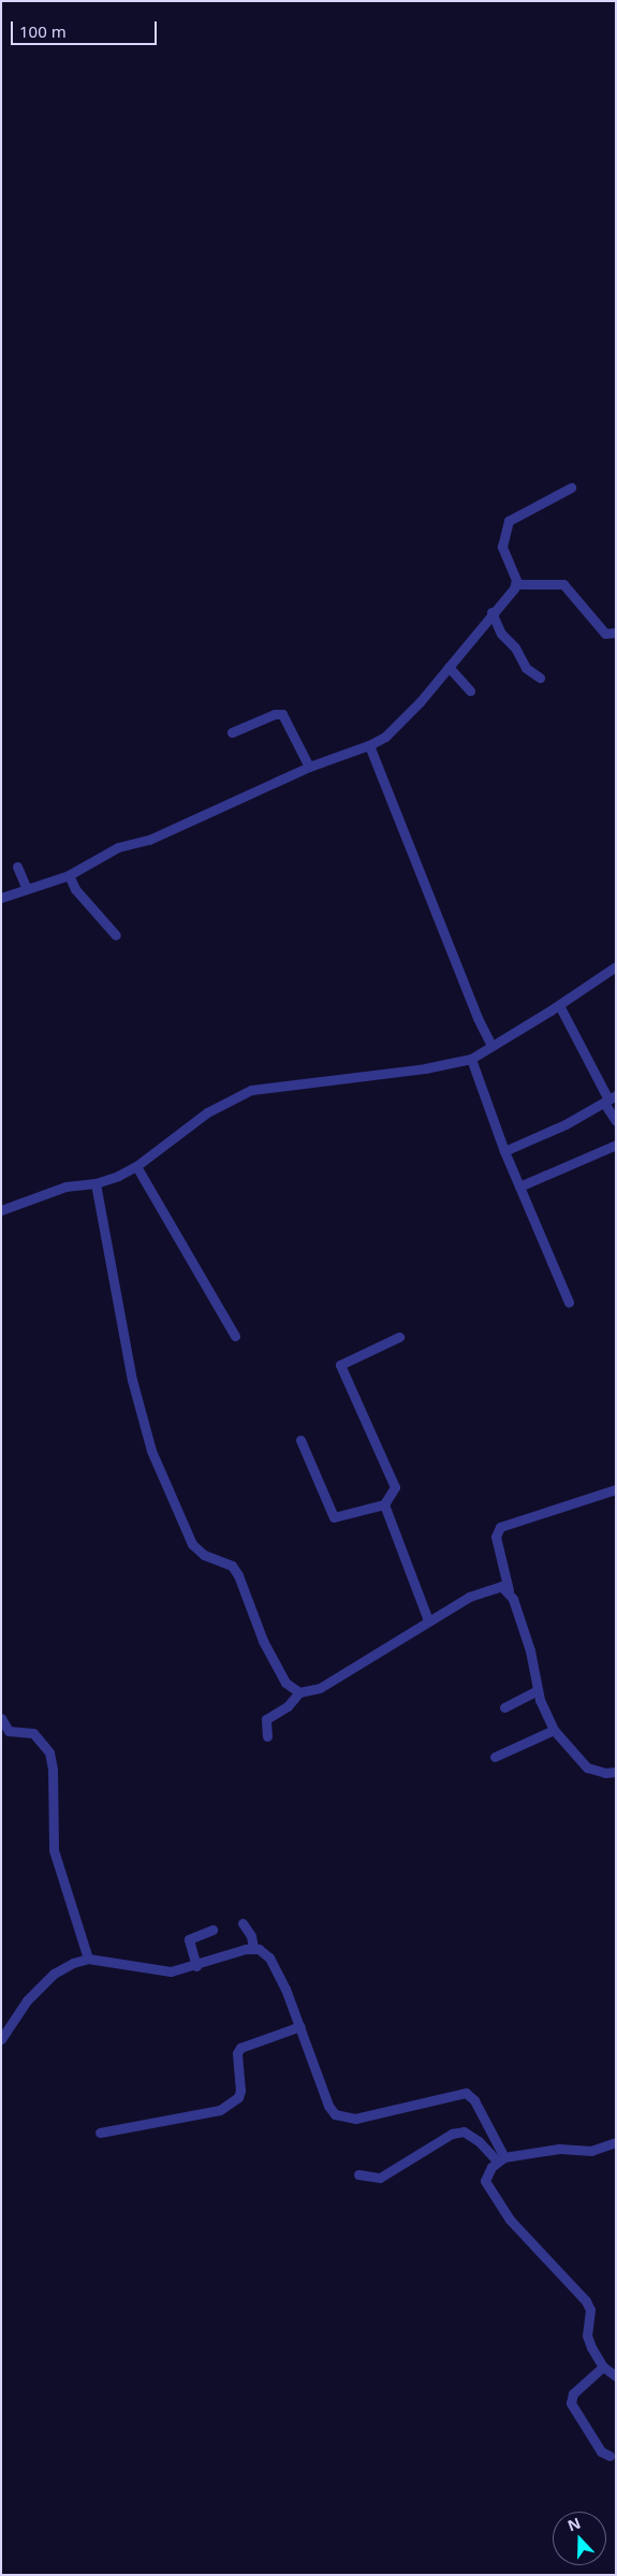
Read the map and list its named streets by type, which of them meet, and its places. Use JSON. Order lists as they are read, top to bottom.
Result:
{
  "scale_bar": "100 m",
  "north": "top"
}
